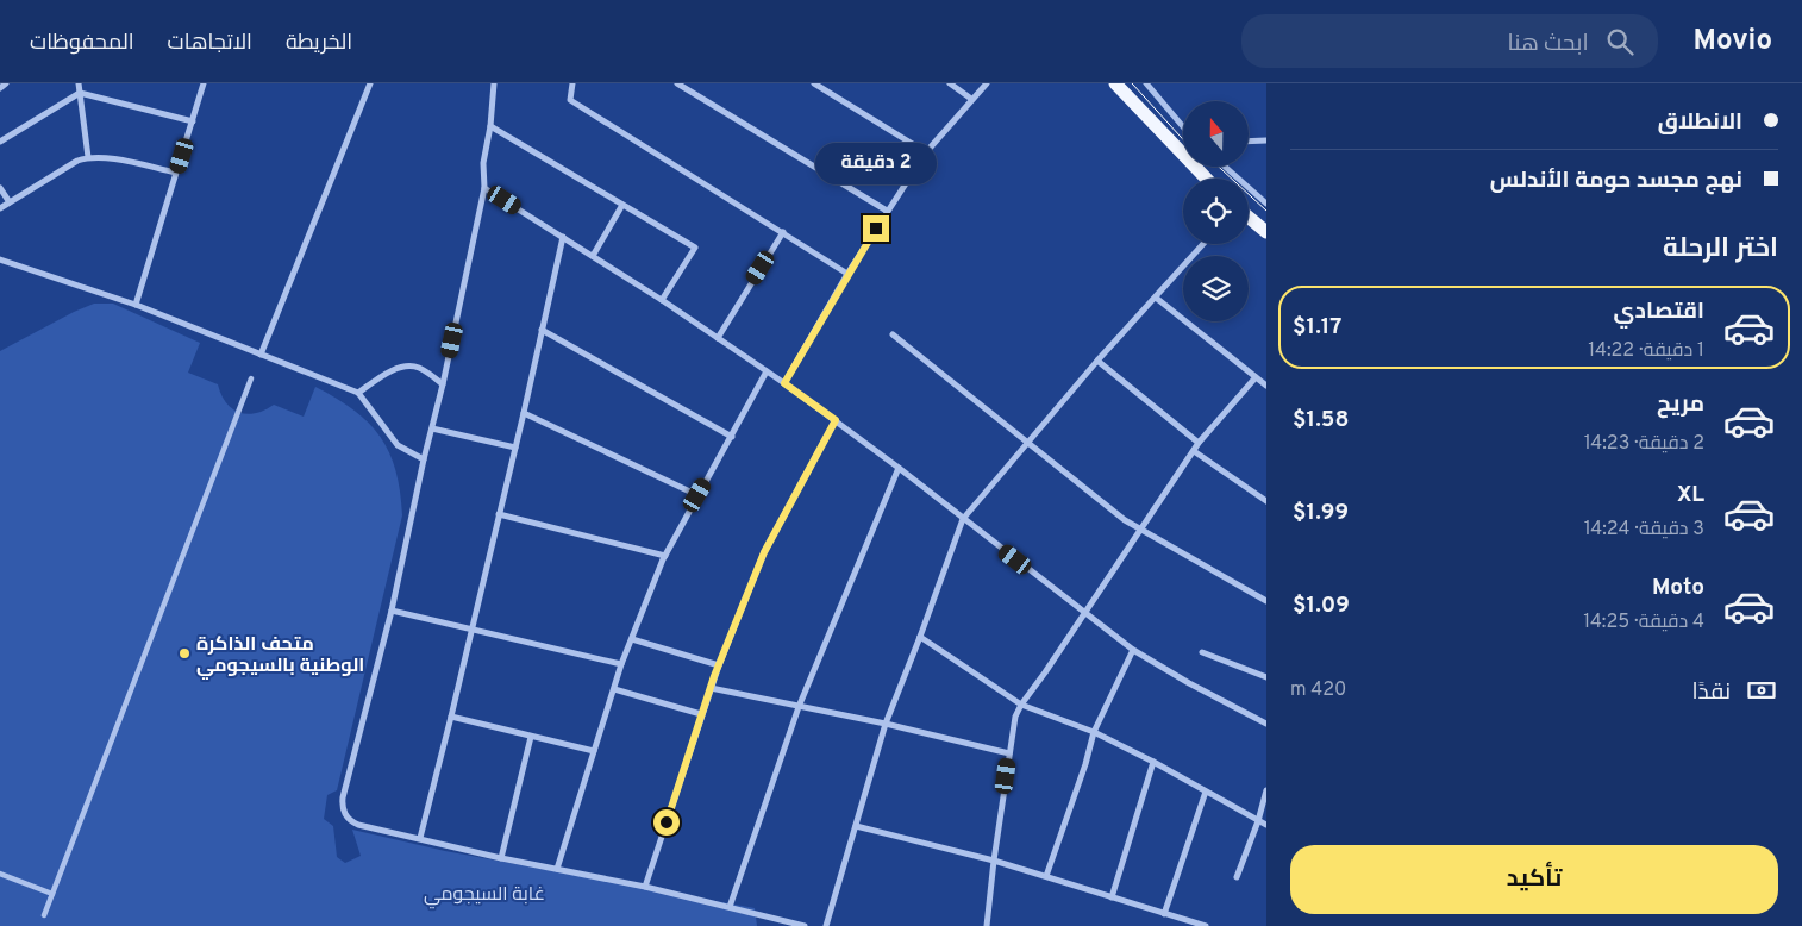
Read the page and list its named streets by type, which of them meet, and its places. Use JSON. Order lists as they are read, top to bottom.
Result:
{
  "parks": ["غابة السيجومي"],
  "places": ["متحف الذاكرة الوطنية بالسيجومي"],
  "north": "top",
  "page": {
    "header": "Movio",
    "search": "ابحث هنا",
    "nav": ["الخريطة", "الاتجاهات", "المحفوظات"],
    "banner": ["الانطلاق", "نهج مجسد حومة الأندلس"],
    "bubble": "2 دقيقة",
    "heading": "اختر الرحلة",
    "list": [
      {
        "name": "اقتصادي",
        "note": "1 دقيقة · 14:22",
        "value": "$1.17"
      },
      {
        "name": "مريح",
        "note": "2 دقيقة · 14:23",
        "value": "$1.58"
      },
      {
        "name": "XL",
        "note": "3 دقيقة · 14:24",
        "value": "$1.99"
      },
      {
        "name": "Moto",
        "note": "4 دقيقة · 14:25",
        "value": "$1.09"
      }
    ],
    "pay": ["نقدًا", "420 m"],
    "buttons": "تأكيد"
  }
}
